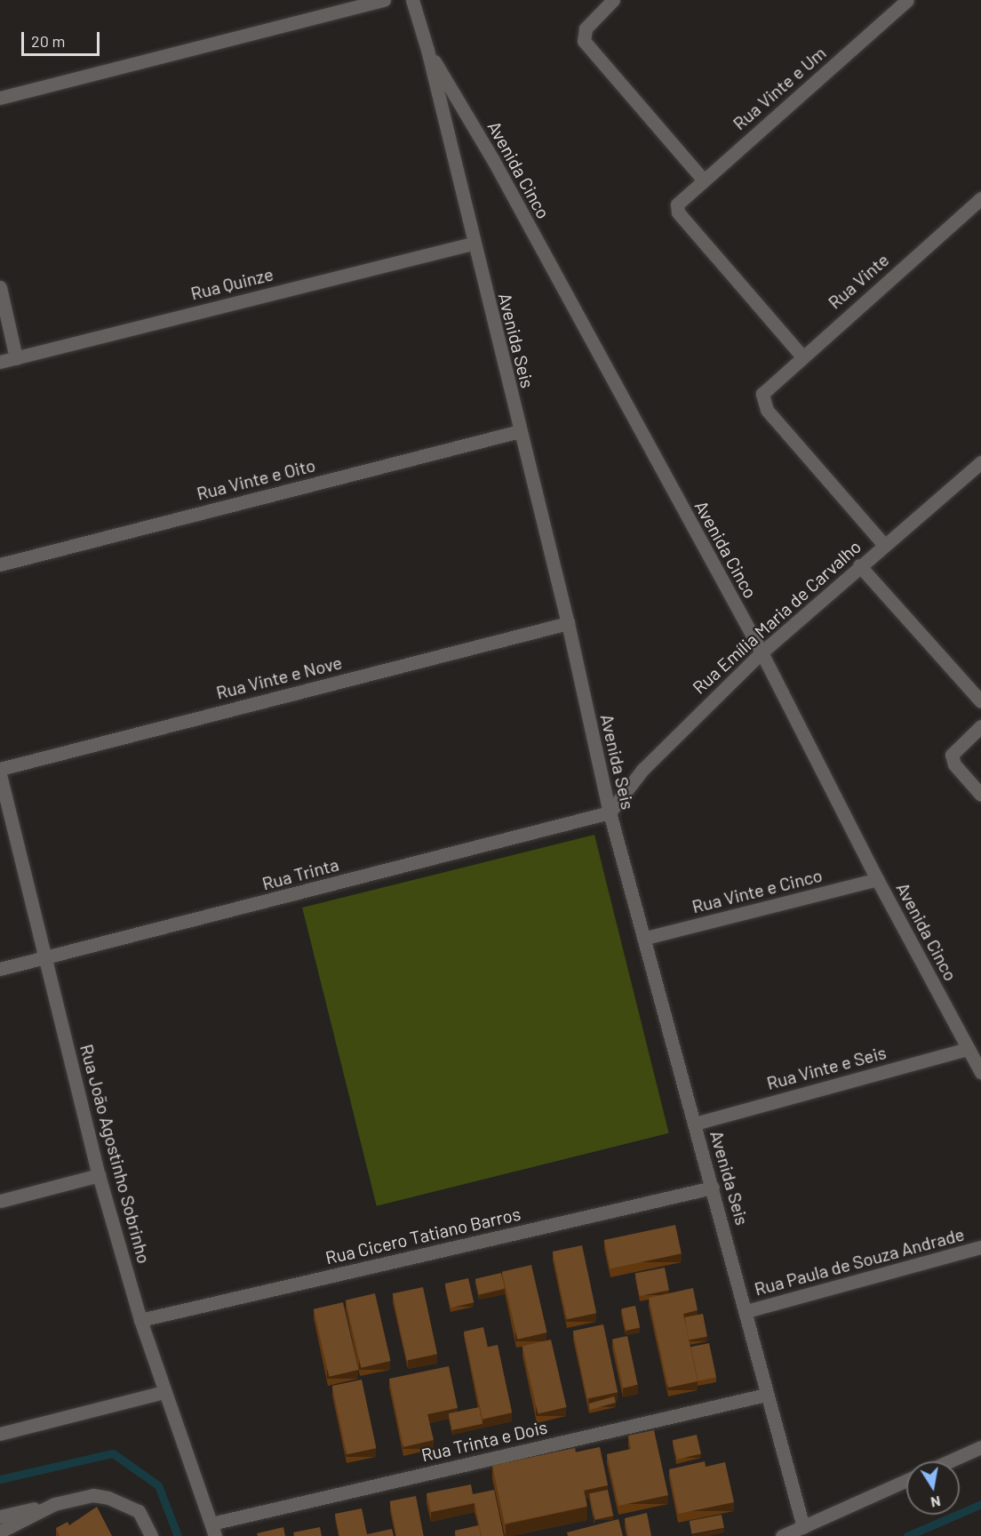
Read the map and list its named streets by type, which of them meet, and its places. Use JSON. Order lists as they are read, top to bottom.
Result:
{
  "streets": {
    "street": [
      "Rua Vinte e Um",
      "Avenida Cinco",
      "Rua Vinte",
      "Rua Quinze",
      "Avenida Seis",
      "Rua Vinte e Oito",
      "Rua Emília Maria de Carvalho",
      "Rua Vinte e Nove",
      "Rua Trinta",
      "Rua Vinte e Cinco",
      "Rua Vinte e Seis",
      "Rua João Agostinho Sobrinho",
      "Rua Cicero Tatiano Barros",
      "Rua Paula de Souza Andrade",
      "Rua Trinta e Dois"
    ]
  },
  "crossings": [
    ["Rua Vinte e Um", "Rua Vinte"],
    ["Avenida Cinco", "Avenida Seis"],
    ["Avenida Cinco", "Rua Emília Maria de Carvalho"],
    ["Avenida Cinco", "Rua Vinte e Cinco"],
    ["Avenida Cinco", "Rua Vinte e Seis"],
    ["Rua Vinte", "Rua Emília Maria de Carvalho"],
    ["Rua Quinze", "Avenida Seis"],
    ["Avenida Seis", "Rua Vinte e Oito"],
    ["Avenida Seis", "Rua Emília Maria de Carvalho"],
    ["Avenida Seis", "Rua Vinte e Nove"],
    ["Avenida Seis", "Rua Trinta"],
    ["Avenida Seis", "Rua Vinte e Cinco"],
    ["Avenida Seis", "Rua Vinte e Seis"],
    ["Avenida Seis", "Rua Cicero Tatiano Barros"],
    ["Avenida Seis", "Rua Paula de Souza Andrade"],
    ["Avenida Seis", "Rua Trinta e Dois"],
    ["Rua Emília Maria de Carvalho", "Rua Trinta"],
    ["Rua Trinta", "Rua João Agostinho Sobrinho"],
    ["Rua João Agostinho Sobrinho", "Rua Cicero Tatiano Barros"],
    ["Rua João Agostinho Sobrinho", "Rua Trinta e Dois"]
  ],
  "scale_bar": "20 m",
  "north": "bottom"
}
